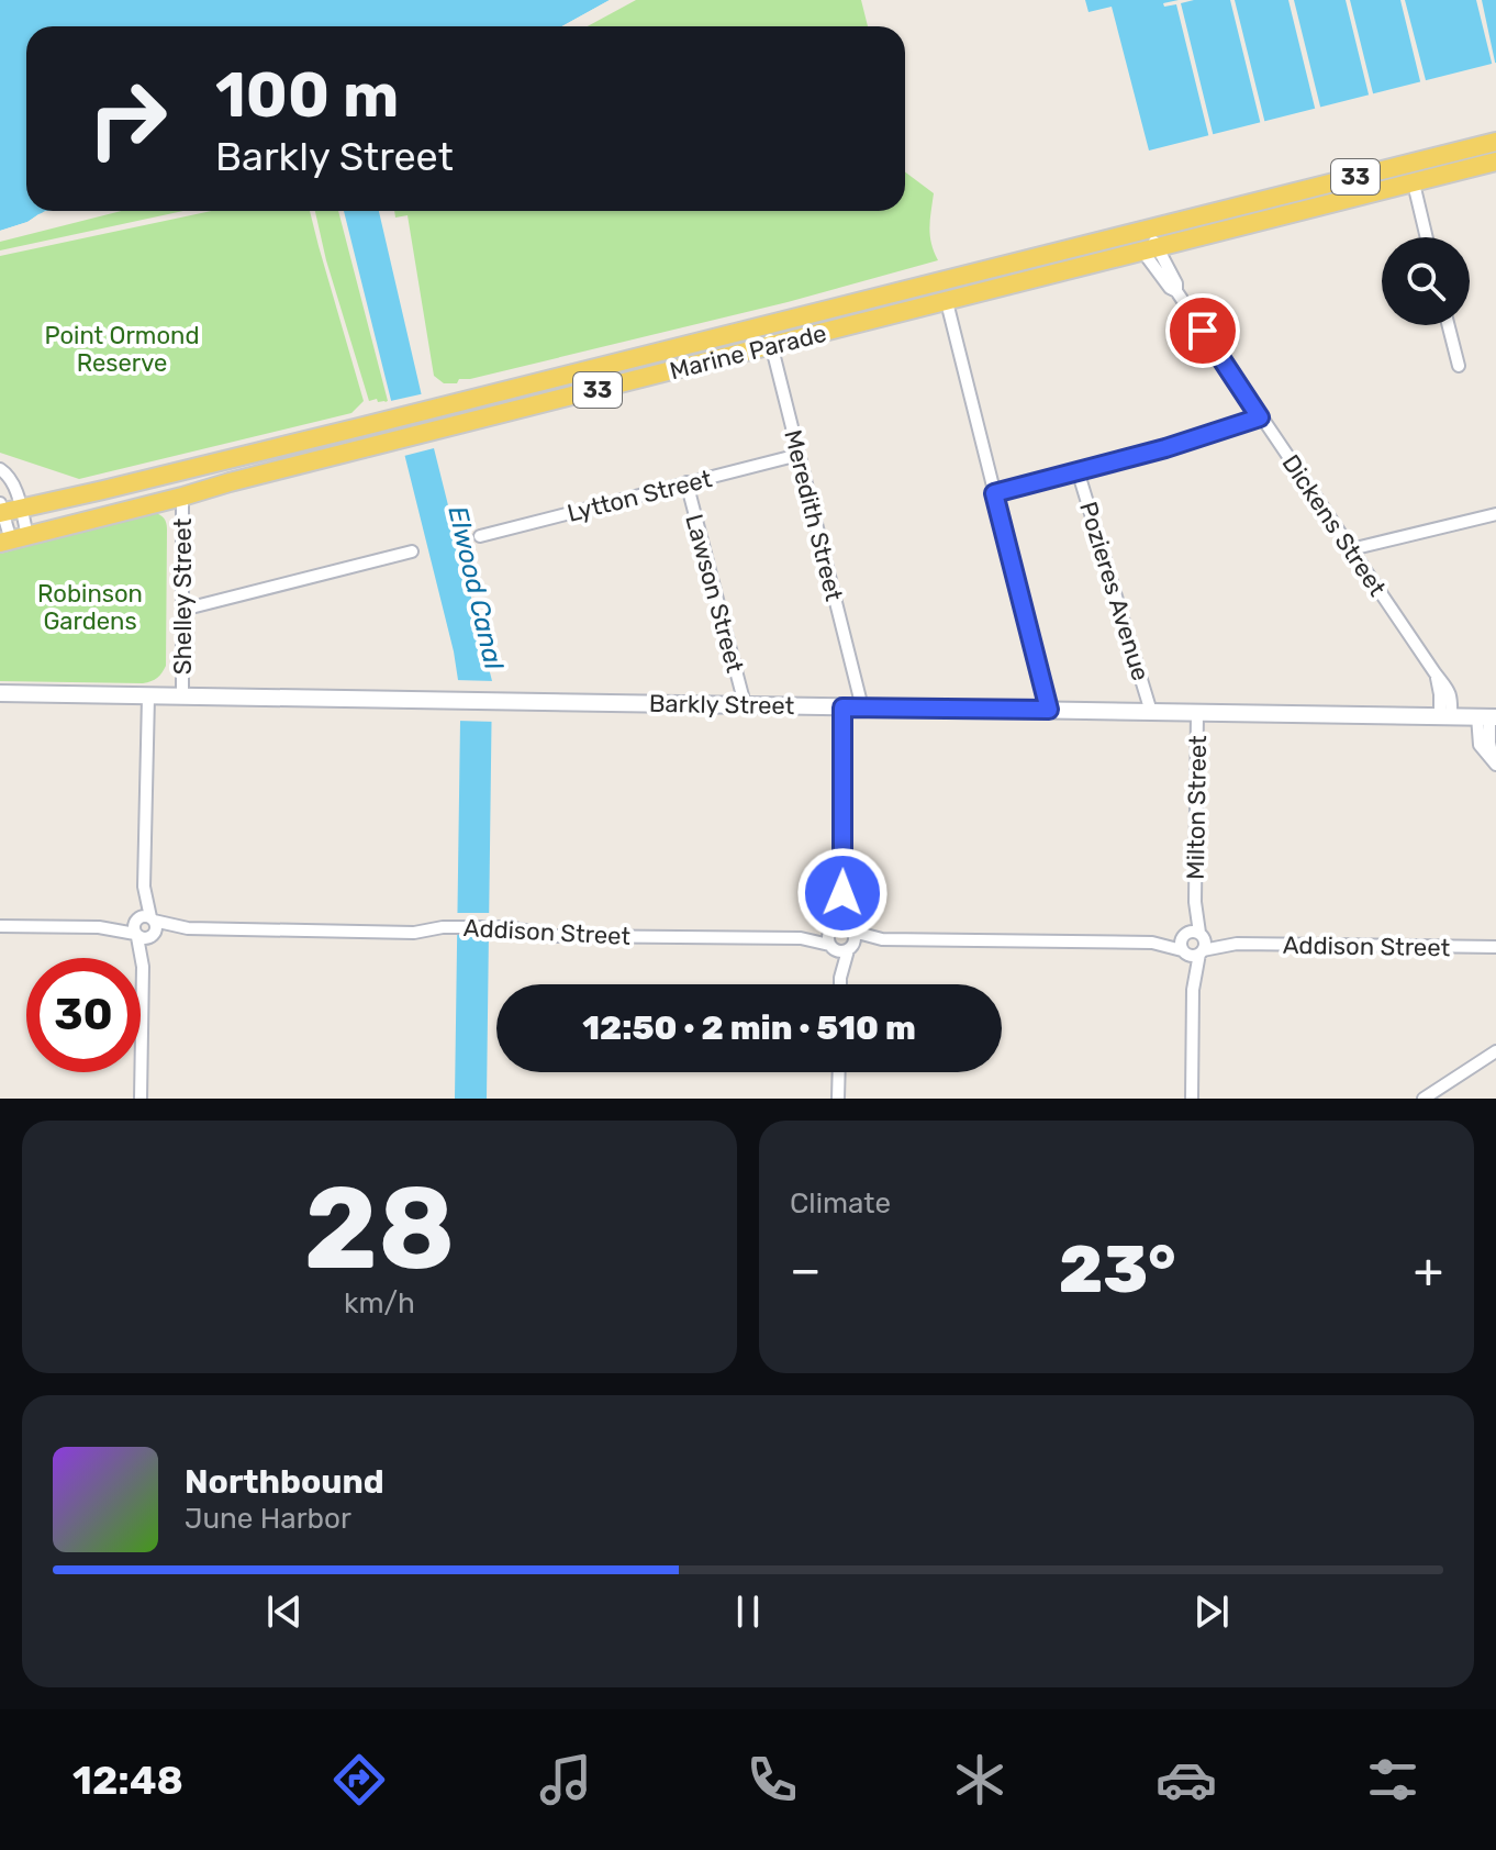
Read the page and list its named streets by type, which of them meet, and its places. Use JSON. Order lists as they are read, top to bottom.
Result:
{
  "streets": {
    "main road": ["33", "Marine Parade", "Barkly Street"],
    "street": [
      "Lytton Street",
      "Meredith Street",
      "Dickens Street",
      "Pozieres Avenue",
      "Lawson Street",
      "Shelley Street",
      "Milton Street",
      "Addison Street"
    ]
  },
  "crossings": [
    ["Marine Parade", "Meredith Street"],
    ["Marine Parade", "Dickens Street"],
    ["Marine Parade", "Shelley Street"],
    ["Lytton Street", "Meredith Street"],
    ["Lytton Street", "Lawson Street"],
    ["Meredith Street", "Barkly Street"],
    ["Dickens Street", "Barkly Street"],
    ["Pozieres Avenue", "Barkly Street"],
    ["Lawson Street", "Barkly Street"],
    ["Shelley Street", "Barkly Street"],
    ["Shelley Street", "Addison Street"],
    ["Barkly Street", "Milton Street"],
    ["Milton Street", "Addison Street"]
  ],
  "water": ["Elwood Canal"],
  "parks": ["Point Ormond Reserve", "Robinson Gardens"],
  "page": {
    "turn": ["100 m", "Barkly Street"],
    "limit": "30",
    "trip": "12:50 · 2 min · 510 m",
    "tile": [
      ["28", "km/h"],
      "Climate"
    ],
    "heat": ["−", "23°", "+"],
    "song": ["Northbound", "June Harbor"],
    "tabs": "12:48"
  }
}
